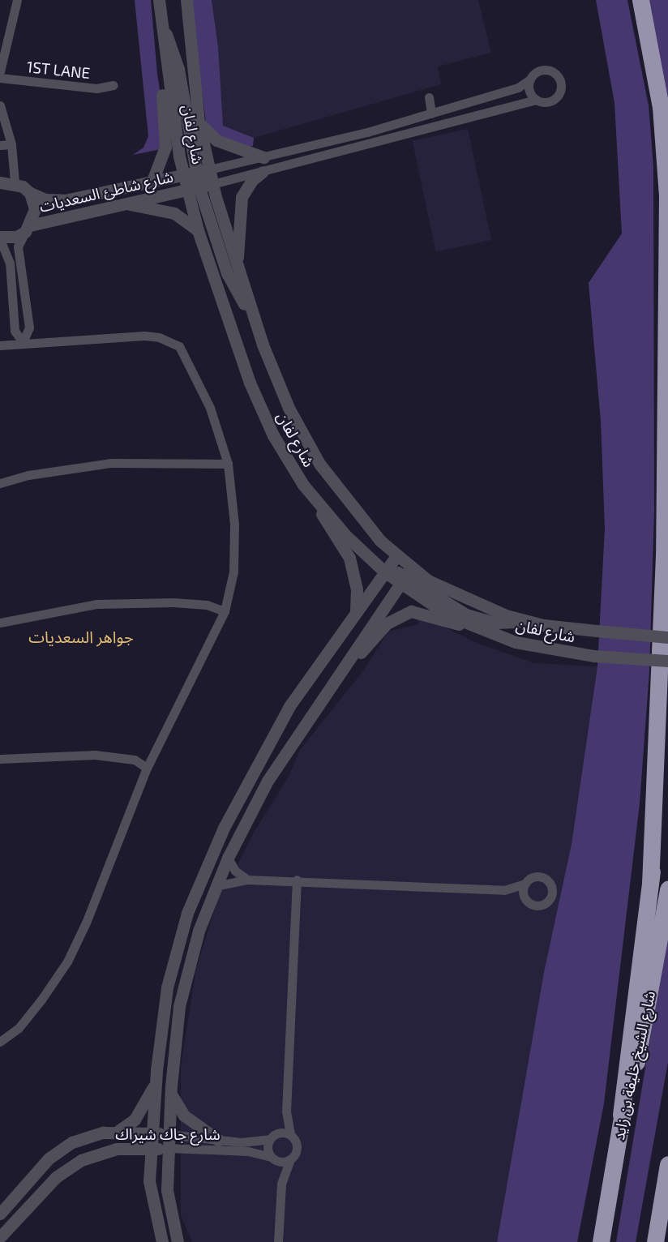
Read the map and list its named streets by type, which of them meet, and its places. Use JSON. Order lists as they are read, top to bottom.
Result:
{
  "streets": {
    "highway": ["شارع الشيخ خليفة بن زايد"],
    "street": [
      "1ST LANE",
      "شارع لفان",
      "شارع شاطئ السعديات",
      "شارع جاك شيراك"
    ]
  },
  "crossings": [
    ["شارع لفان", "شارع شاطئ السعديات"]
  ],
  "districts": ["جواهر السعديات"]
}
